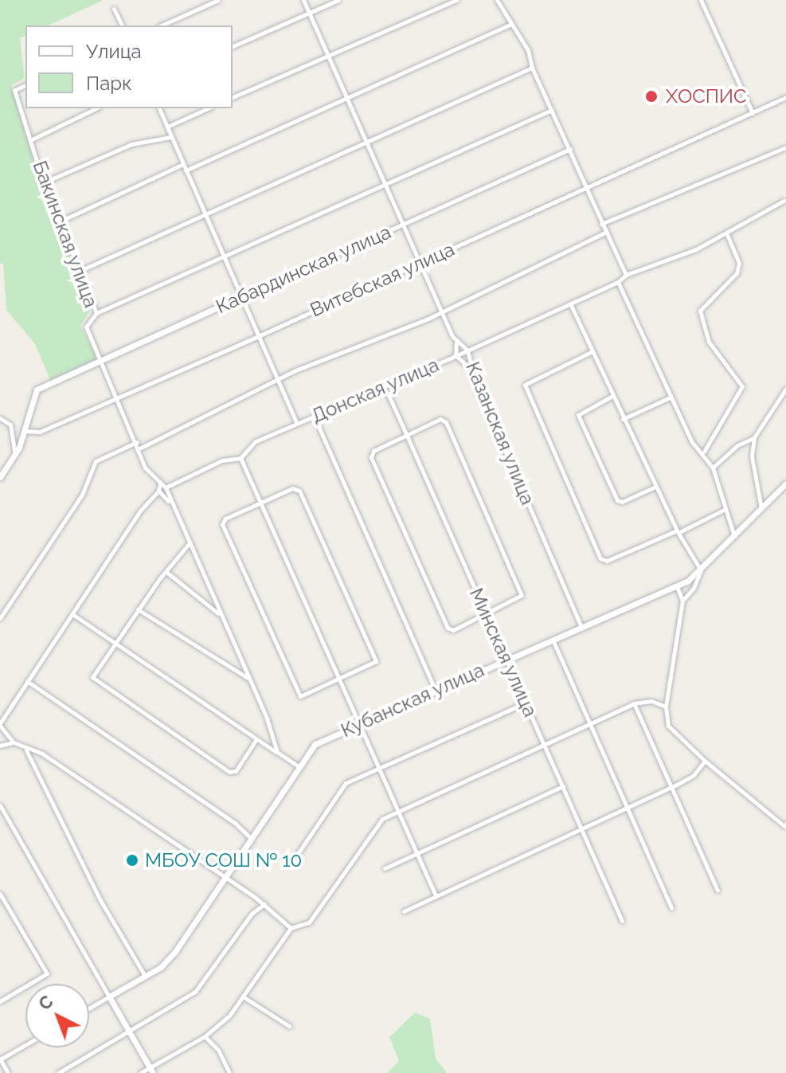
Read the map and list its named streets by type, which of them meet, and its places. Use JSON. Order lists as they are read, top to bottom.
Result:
{
  "streets": {
    "street": [
      "Бакинская улица",
      "Кабардинская улица",
      "Витебская улица",
      "Донская улица",
      "Казанская улица",
      "Минская улица",
      "Кубанская улица"
    ]
  },
  "crossings": [
    ["Бакинская улица", "Кабардинская улица"],
    ["Бакинская улица", "Витебская улица"],
    ["Бакинская улица", "Донская улица"],
    ["Кабардинская улица", "Витебская улица"],
    ["Кабардинская улица", "Казанская улица"],
    ["Витебская улица", "Казанская улица"],
    ["Донская улица", "Казанская улица"],
    ["Донская улица", "Минская улица"],
    ["Казанская улица", "Кубанская улица"],
    ["Минская улица", "Кубанская улица"]
  ],
  "places": ["ХОСПИС", "МБОУ СОШ № 10"],
  "legend": ["Улица", "Парк"],
  "north": "top left"
}
